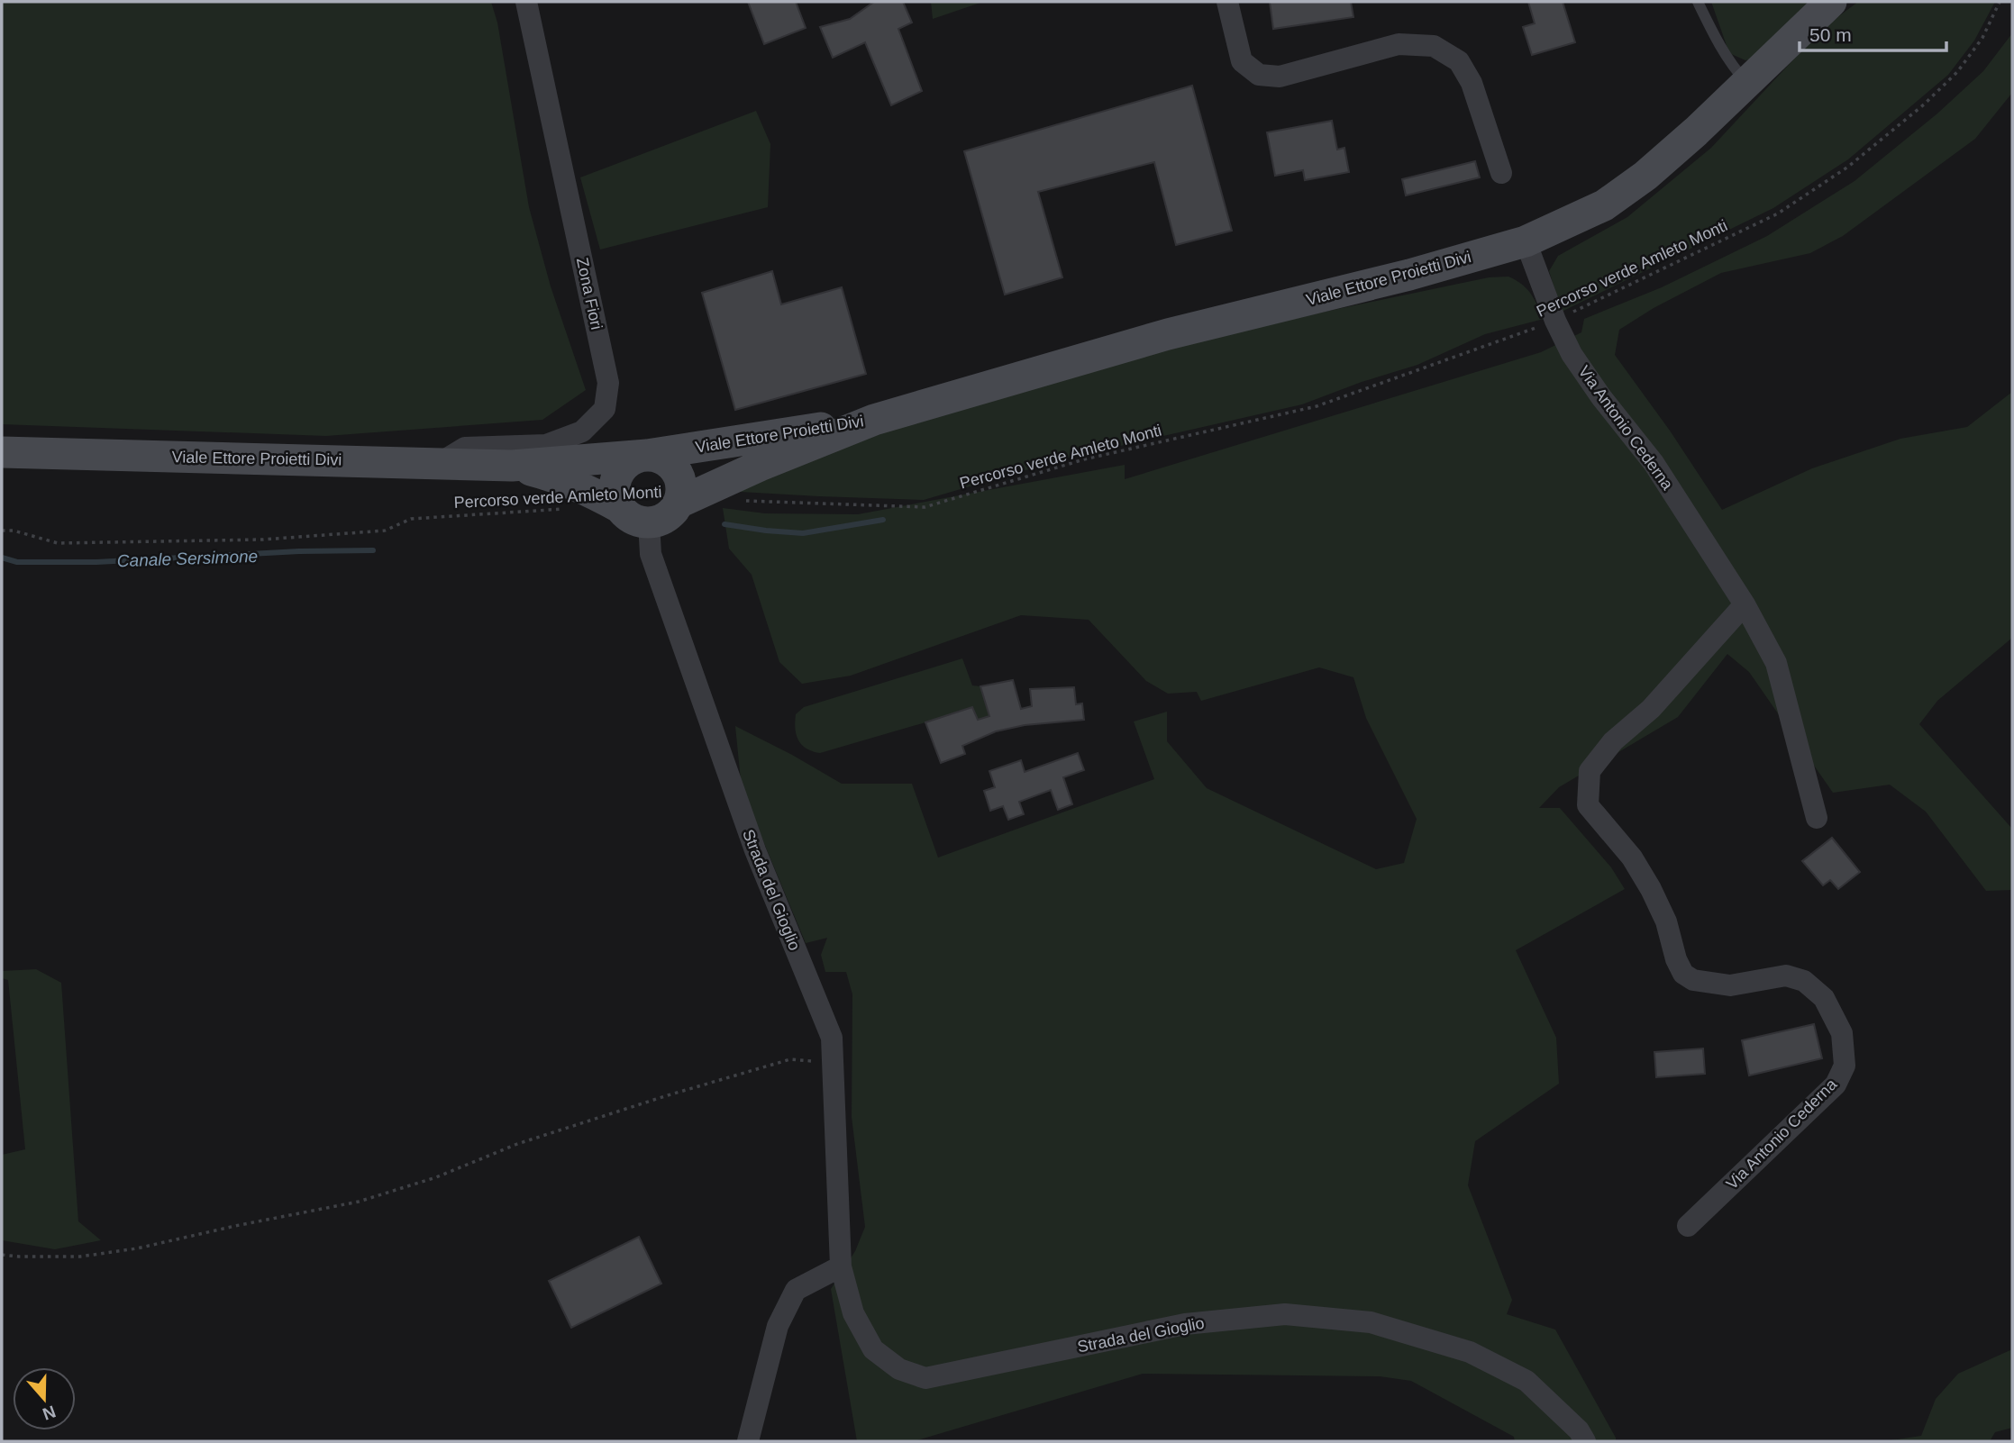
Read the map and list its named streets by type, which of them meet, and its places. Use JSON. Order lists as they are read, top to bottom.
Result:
{
  "streets": {
    "main road": ["Viale Ettore Proietti Divi"],
    "street": ["Zona Fiori", "Via Antonio Cederna", "Strada del Gioglio"],
    "path": ["Percorso verde Amleto Monti"]
  },
  "crossings": [
    ["Percorso verde Amleto Monti", "Via Antonio Cederna"],
    ["Viale Ettore Proietti Divi", "Zona Fiori"],
    ["Viale Ettore Proietti Divi", "Via Antonio Cederna"],
    ["Viale Ettore Proietti Divi", "Strada del Gioglio"]
  ],
  "water": ["Canale Sersimone"],
  "scale_bar": "50 m",
  "north": "bottom"
}
